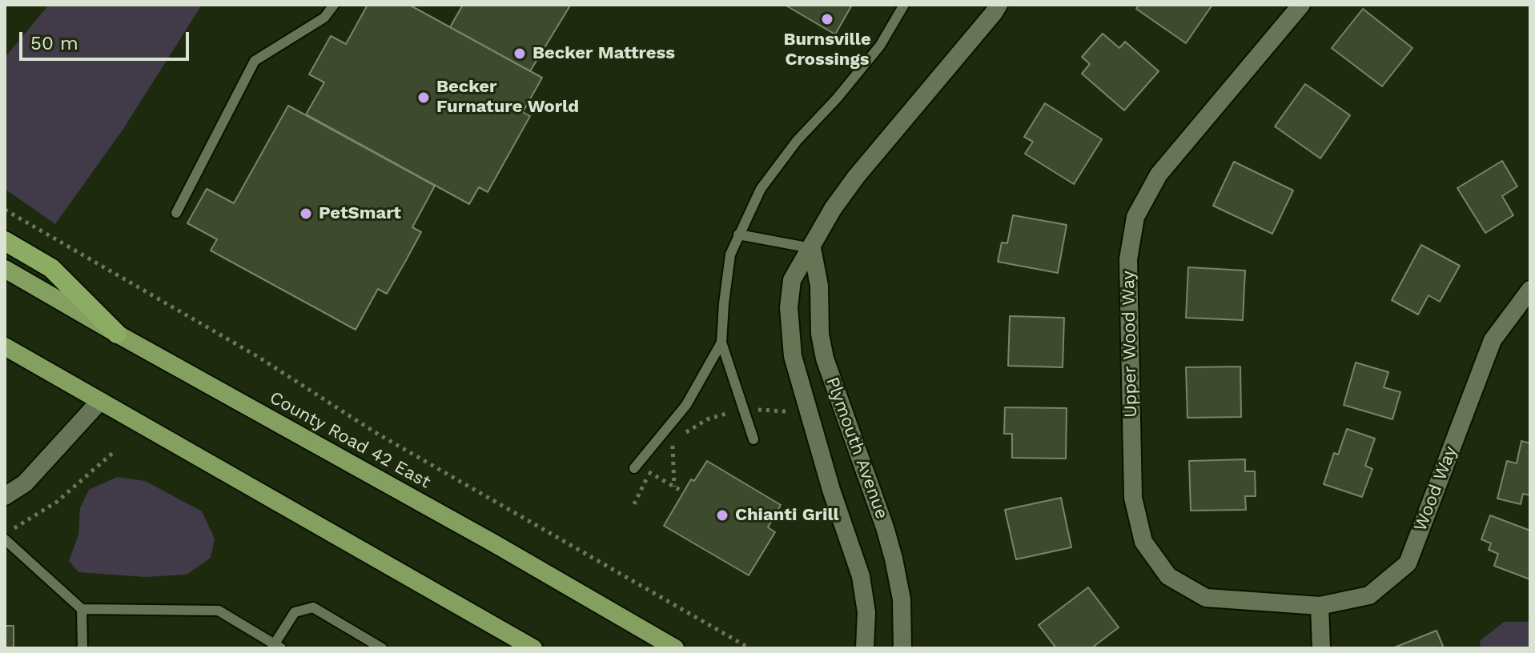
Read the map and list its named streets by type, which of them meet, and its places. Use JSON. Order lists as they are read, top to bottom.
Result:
{
  "streets": {
    "highway": ["County Road 42 East"],
    "street": ["Upper Wood Way", "Plymouth Avenue", "Wood Way"]
  },
  "crossings": [
    ["Upper Wood Way", "Wood Way"]
  ],
  "places": [
    "Burnsville Crossings",
    "Becker Mattress",
    "Becker Furnature World",
    "PetSmart",
    "Chianti Grill"
  ],
  "scale_bar": "50 m"
}
